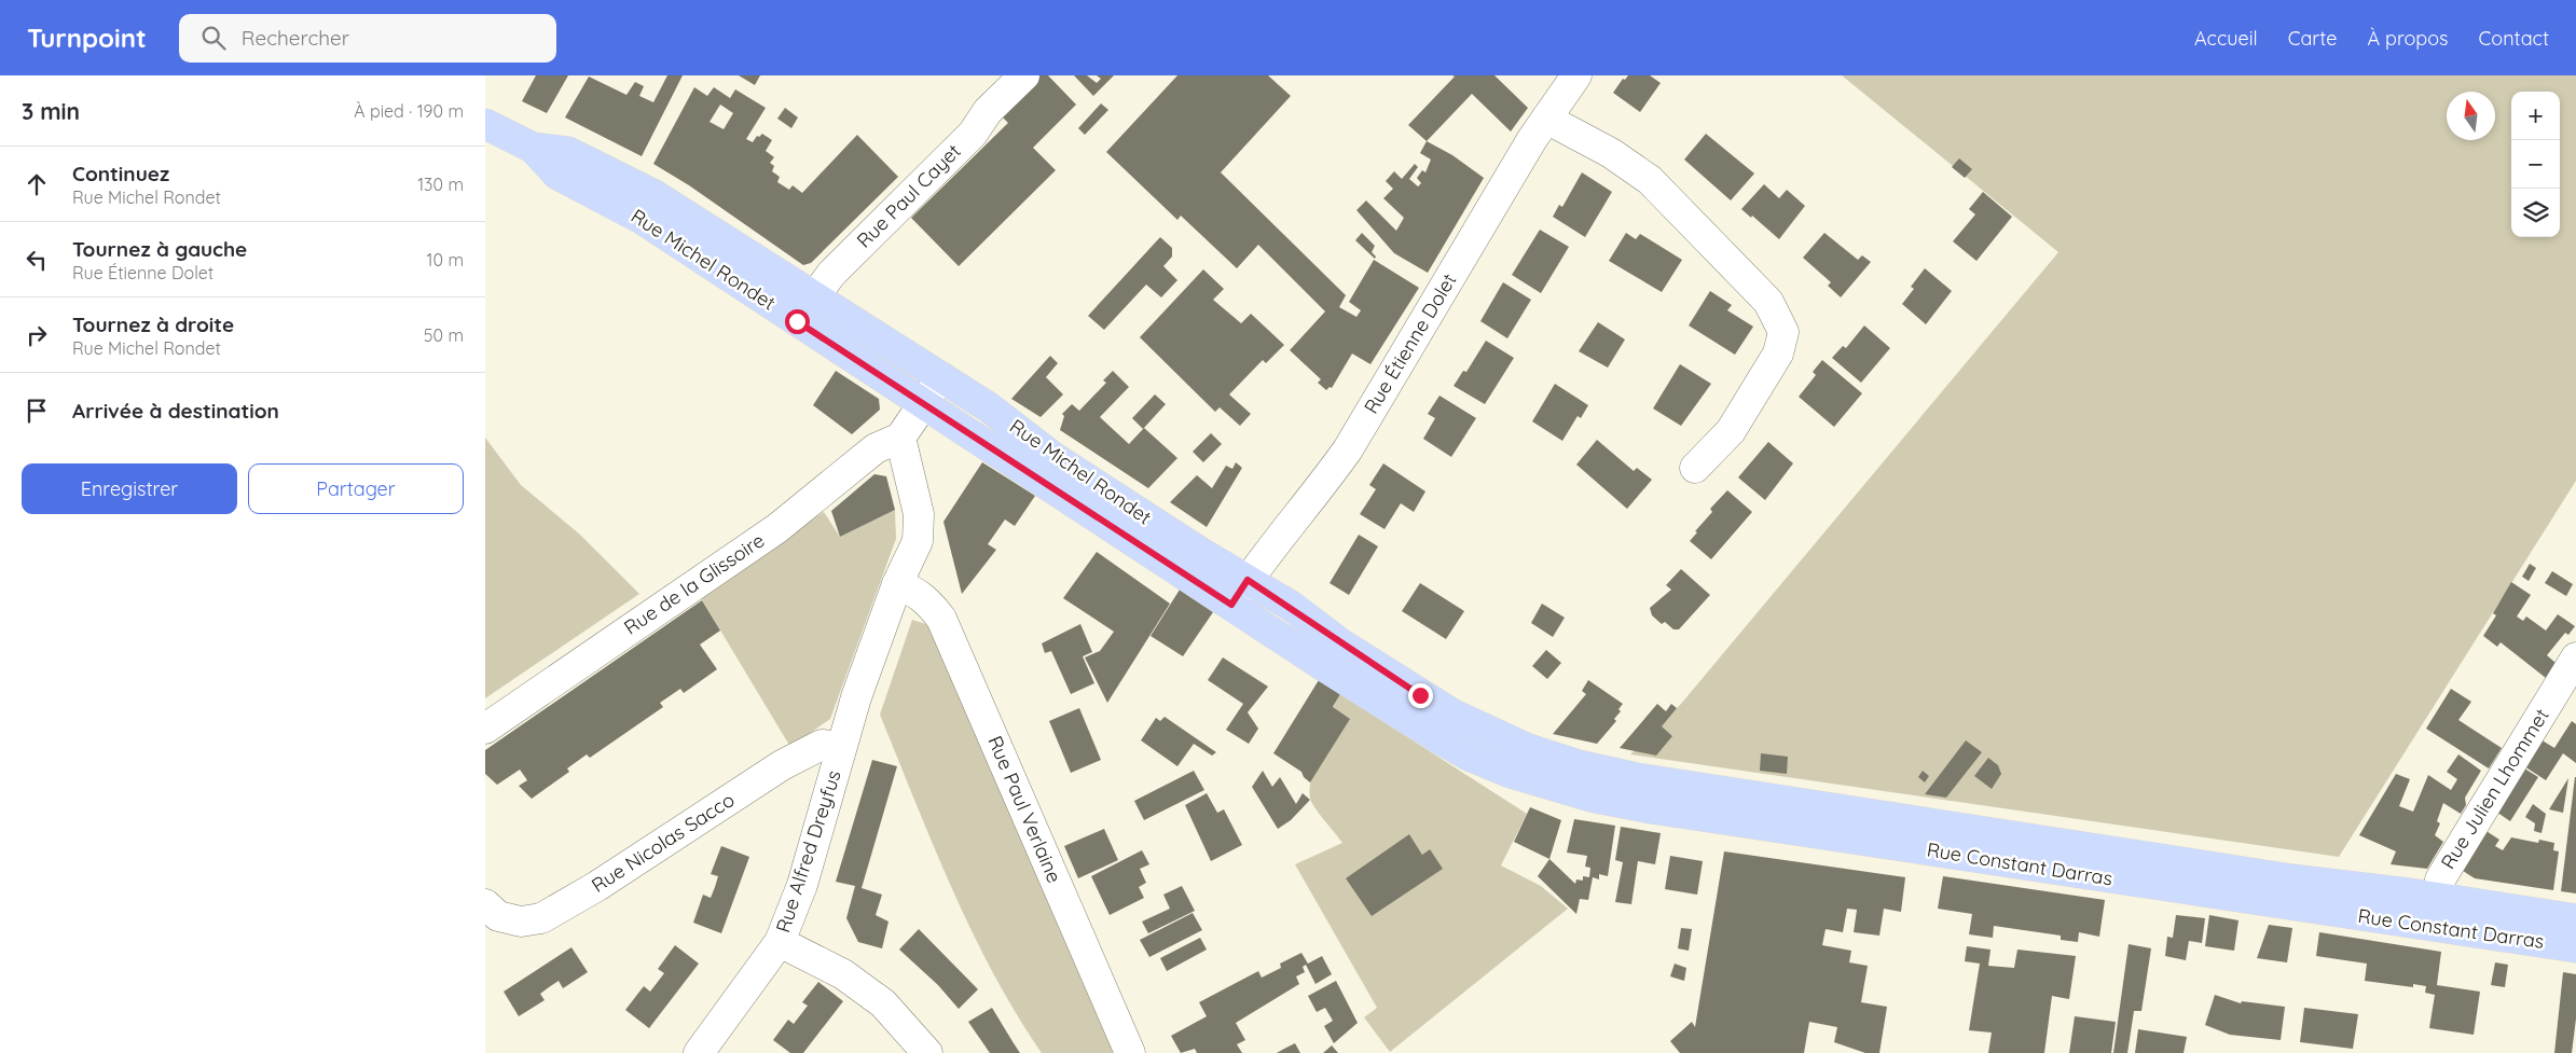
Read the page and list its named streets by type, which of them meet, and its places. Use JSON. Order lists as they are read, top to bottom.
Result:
{
  "streets": {
    "main road": ["Rue Michel Rondet", "Rue Constant Darras"],
    "street": [
      "Rue Paul Cayet",
      "Rue Étienne Dolet",
      "Rue de la Glissoire",
      "Rue Julien Lhommet",
      "Rue Paul Verlaine",
      "Rue Nicolas Sacco",
      "Rue Alfred Dreyfus"
    ]
  },
  "crossings": [
    ["Rue Paul Cayet", "Rue Michel Rondet"],
    ["Rue Michel Rondet", "Rue Étienne Dolet"],
    ["Rue Michel Rondet", "Rue Constant Darras"],
    ["Rue de la Glissoire", "Rue Alfred Dreyfus"],
    ["Rue Julien Lhommet", "Rue Constant Darras"],
    ["Rue Paul Verlaine", "Rue Alfred Dreyfus"],
    ["Rue Nicolas Sacco", "Rue Alfred Dreyfus"]
  ],
  "north": "top",
  "page": {
    "header": "Turnpoint",
    "search": "Rechercher",
    "nav": [
      "Accueil",
      "Carte",
      "À propos",
      "Contact"
    ],
    "heading": ["3 min", "À pied · 190 m"],
    "map_buttons": ["+", "−"],
    "list": [
      ["Continuez", "Rue Michel Rondet", "130 m"],
      ["Tournez à gauche", "Rue Étienne Dolet", "10 m"],
      ["Tournez à droite", "Rue Michel Rondet", "50 m"],
      "Arrivée à destination"
    ],
    "buttons": ["Enregistrer", "Partager"]
  }
}
